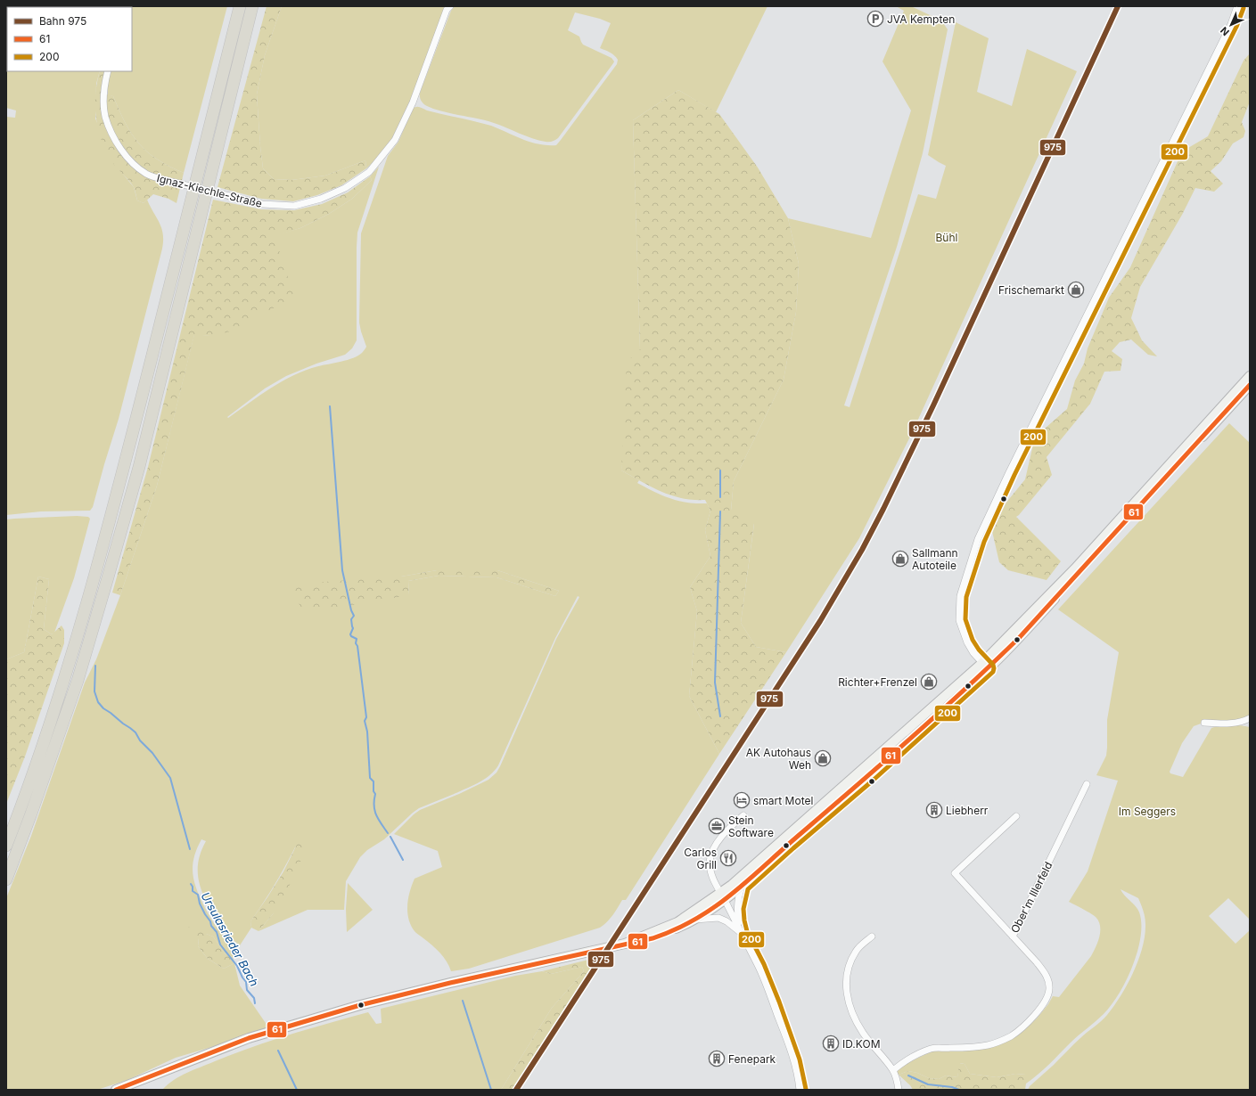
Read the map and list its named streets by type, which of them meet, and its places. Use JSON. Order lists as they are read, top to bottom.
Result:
{
  "streets": {
    "street": ["Ignaz-Kiechle-Straße", "Ober'm Illerfeld"]
  },
  "water": ["Ursulasrieder Bach"],
  "parks": ["Bühl", "Im Seggers"],
  "places": {
    "parking": ["JVA Kempten"],
    "shop": [
      "Frischemarkt",
      "Sallmann Autoteile",
      "Richter+Frenzel",
      "AK Autohaus Weh"
    ],
    "hotel": ["smart Motel"],
    "building": ["Liebherr", "ID.KOM", "Fenepark"],
    "office": ["Stein Software"],
    "restaurant": ["Carlos Grill"]
  },
  "lines": ["rail line 975", "transit line 200", "transit line 61"],
  "legend": ["Bahn 975", "61", "200"],
  "north": "bottom left"
}
